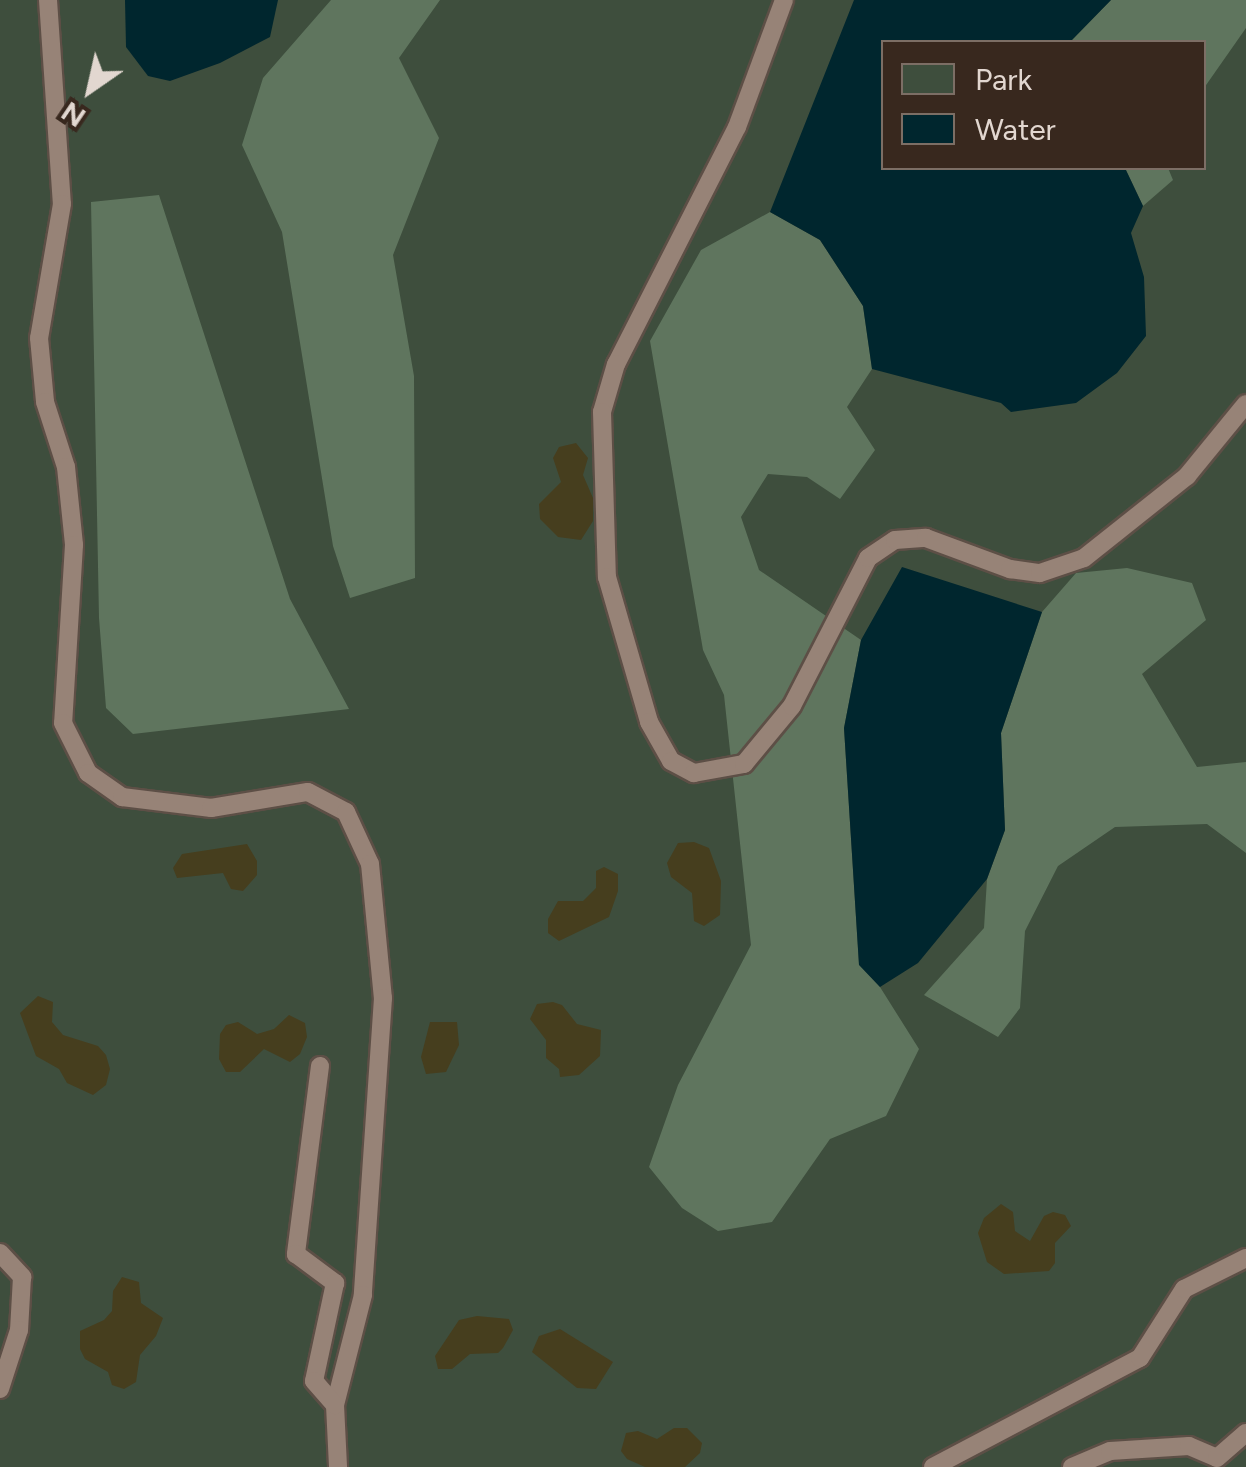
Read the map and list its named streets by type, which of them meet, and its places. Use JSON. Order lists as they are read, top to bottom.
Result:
{
  "legend": ["Park", "Water"],
  "north": "bottom left"
}
